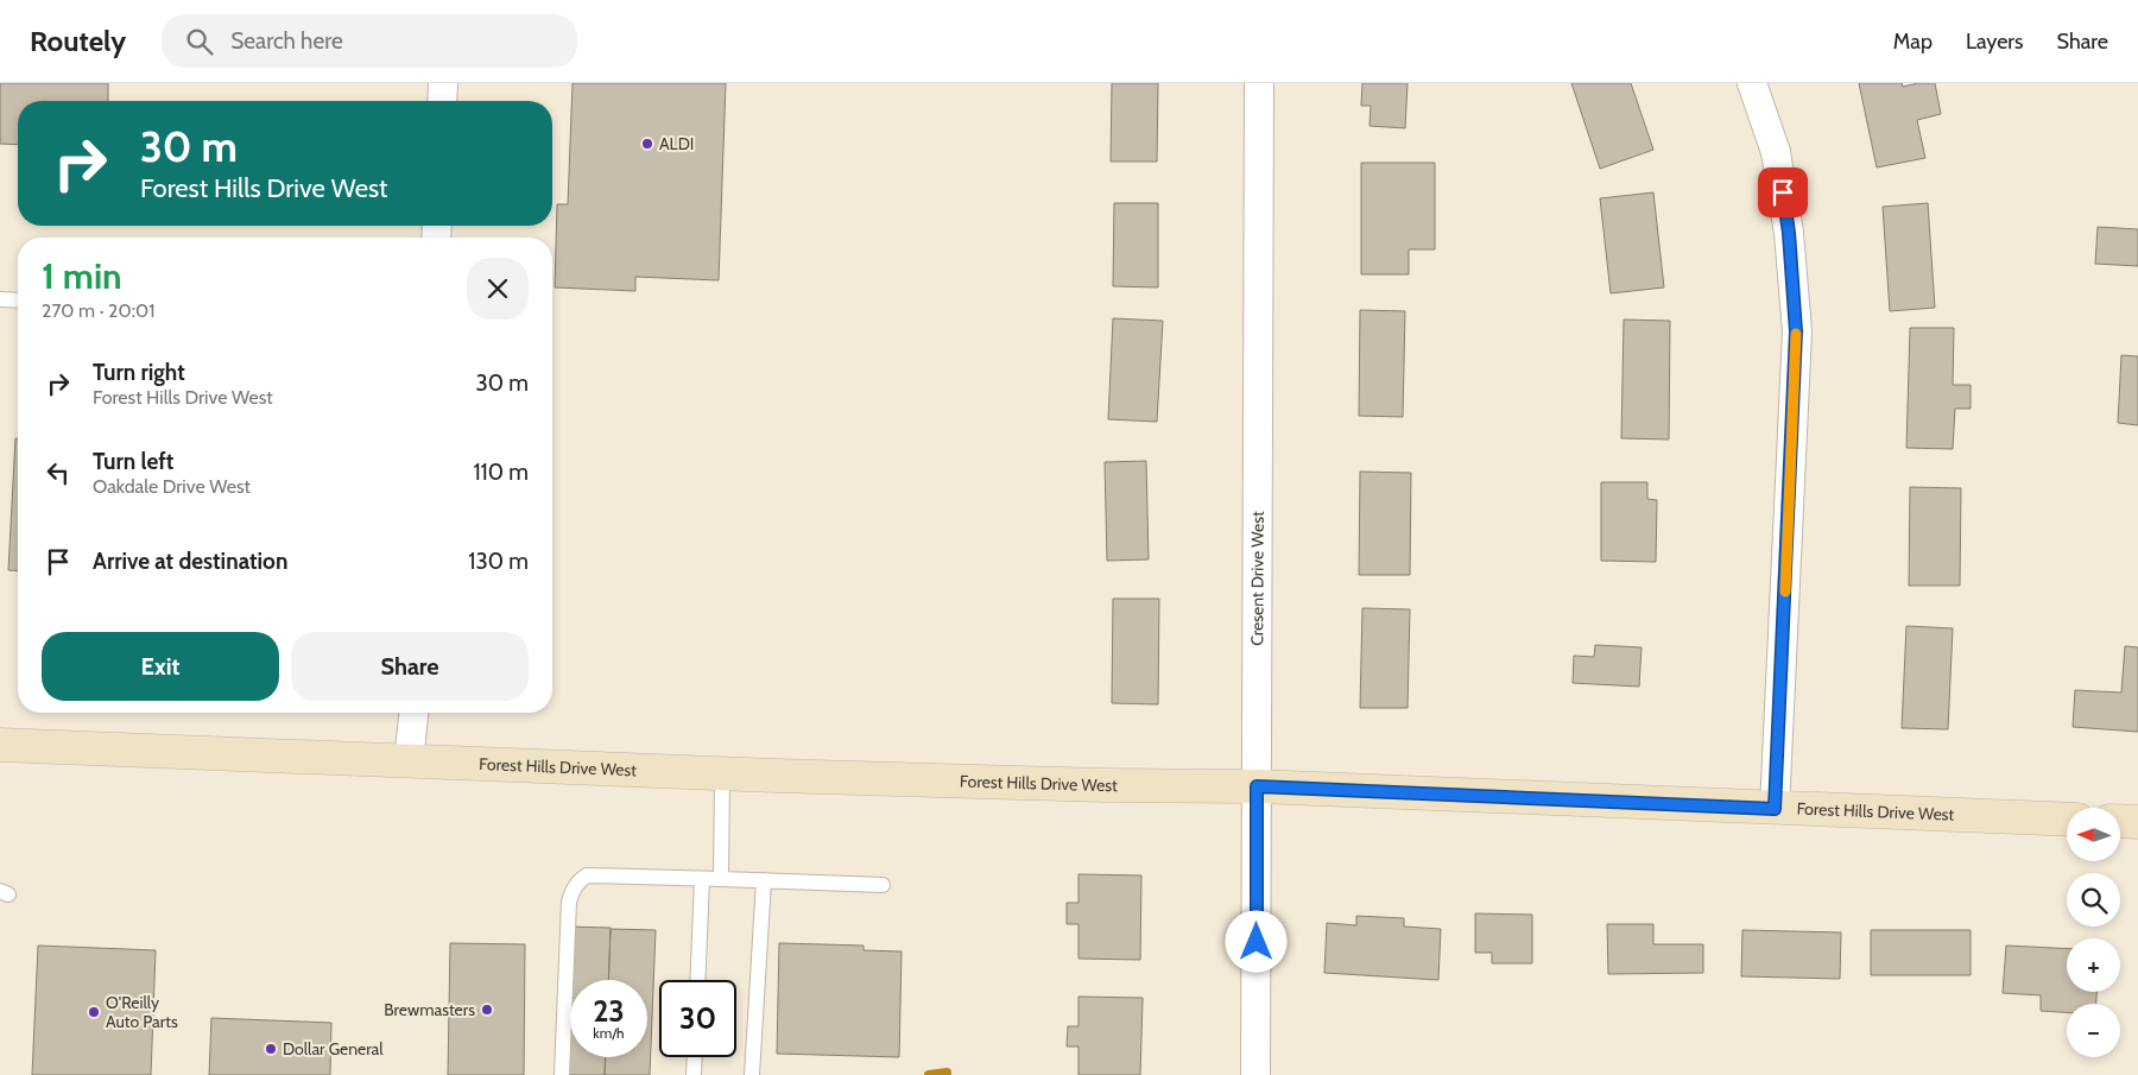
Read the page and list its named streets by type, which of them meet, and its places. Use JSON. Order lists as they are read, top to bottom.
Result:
{
  "streets": {
    "main road": ["Forest Hills Drive West"],
    "street": ["Cresent Drive West"]
  },
  "crossings": [
    ["Cresent Drive West", "Forest Hills Drive West"]
  ],
  "places": [
    "ALDI",
    "Brewmasters",
    "O'Reilly Auto Parts",
    "Dollar General"
  ],
  "north": "left",
  "page": {
    "header": "Routely",
    "search": "Search here",
    "nav": ["Map", "Layers", "Share"],
    "turn": ["30 m", "Forest Hills Drive West"],
    "heading": ["1 min", "270 m · 20:01"],
    "list": [
      {
        "name": "Turn right",
        "note": "Forest Hills Drive West",
        "value": "30 m"
      },
      {
        "name": "Turn left",
        "note": "Oakdale Drive West",
        "value": "110 m"
      },
      {
        "name": "Arrive at destination",
        "value": "130 m"
      }
    ],
    "buttons": ["Exit", "Share"],
    "map_buttons": ["+", "−"],
    "speed": "23 km/h",
    "limit": "30"
  }
}
